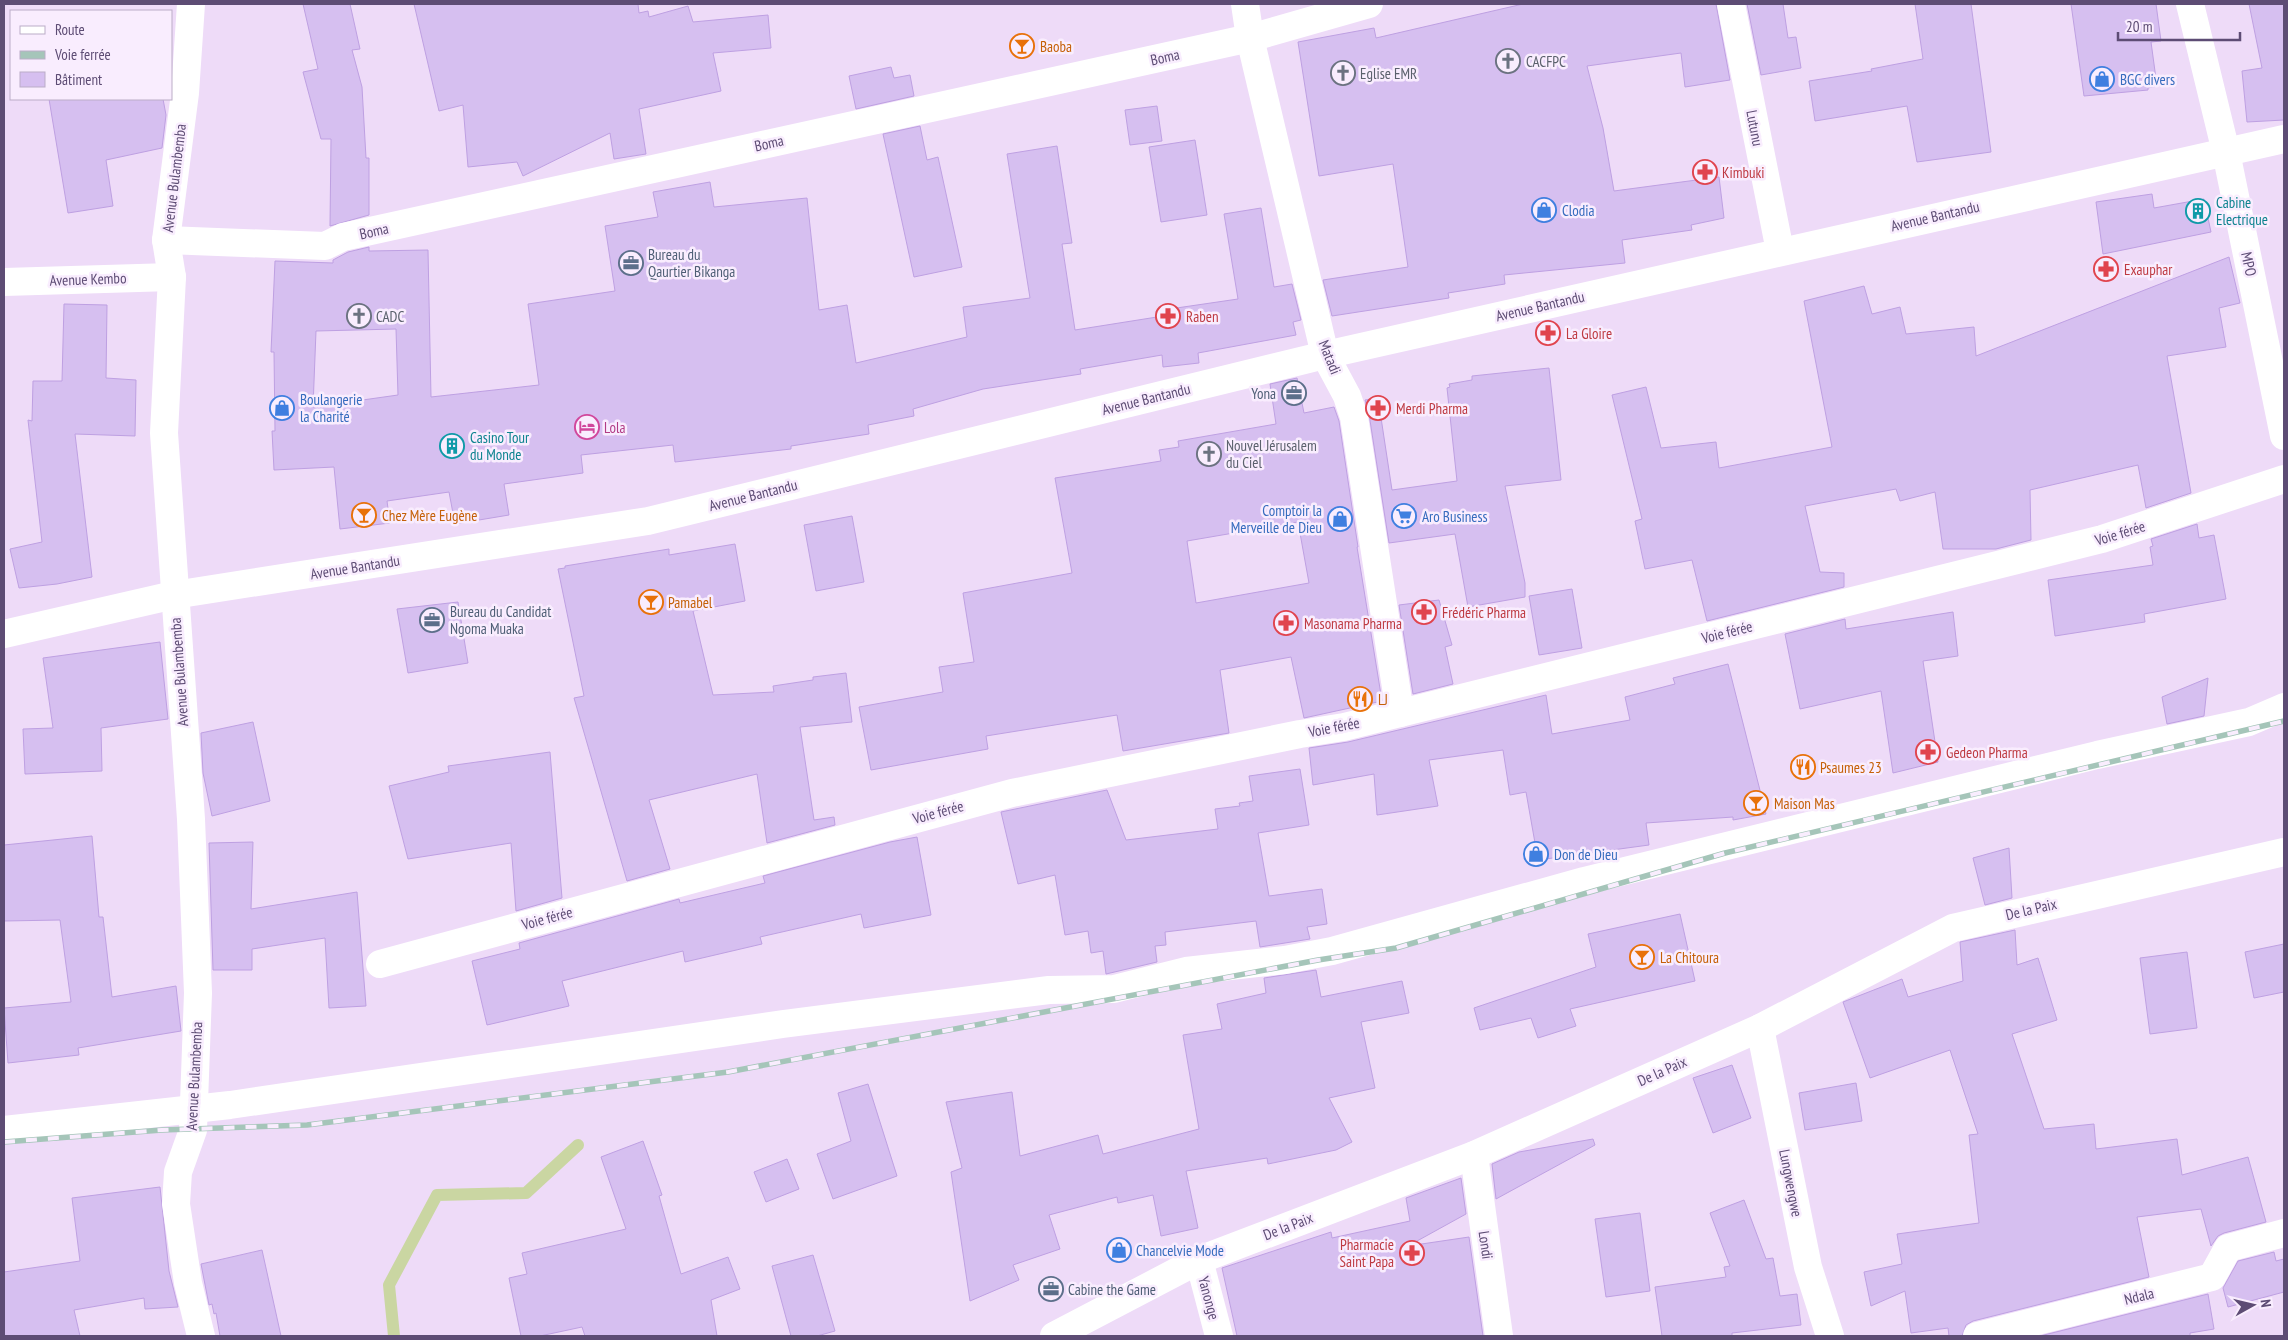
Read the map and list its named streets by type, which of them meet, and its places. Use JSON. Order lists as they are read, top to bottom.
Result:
{
  "streets": {
    "street": [
      "Boma",
      "Lutunu",
      "Avenue Bulambemba",
      "Avenue Bantandu",
      "MPO",
      "Avenue Kembo",
      "Matadi",
      "Voie férée",
      "De la Paix",
      "Lungwengwe",
      "Londi",
      "Ndala",
      "Yanonge"
    ]
  },
  "crossings": [
    ["Boma", "Avenue Bulambemba"],
    ["Boma", "Matadi"],
    ["Lutunu", "Avenue Bantandu"],
    ["Avenue Bulambemba", "Avenue Bantandu"],
    ["Avenue Bulambemba", "Avenue Kembo"],
    ["Avenue Bantandu", "MPO"],
    ["Avenue Bantandu", "Matadi"],
    ["Matadi", "Voie férée"],
    ["De la Paix", "Lungwengwe"],
    ["De la Paix", "Londi"],
    ["De la Paix", "Yanonge"]
  ],
  "places": {
    "bar": [
      "Baoba",
      "Chez Mère Eugène",
      "Pamabel",
      "Maison Mas",
      "La Chitoura"
    ],
    "church": [
      "CACFPC",
      "Eglise EMR",
      "CADC",
      "Nouvel Jérusalem du Ciel"
    ],
    "shop": [
      "BGC divers",
      "Clodia",
      "Boulangerie la Charité",
      "Comptoir la Merveille de Dieu",
      "Don de Dieu",
      "Chancelvie Mode"
    ],
    "pharmacy": [
      "Kimbuki",
      "Exauphar",
      "Raben",
      "La Gloire",
      "Merdi Pharma",
      "Frédéric Pharma",
      "Masonama Pharma",
      "Gedeon Pharma",
      "Pharmacie Saint Papa"
    ],
    "building": ["Cabine Electrique", "Casino Tour du Monde"],
    "office": [
      "Bureau du Qaurtier Bikanga",
      "Yona",
      "Bureau du Candidat Ngoma Muaka",
      "Cabine the Game"
    ],
    "hotel": ["Lola"],
    "supermarket": ["Aro Business"],
    "restaurant": ["LJ", "Psaumes 23"]
  },
  "legend": ["Route", "Voie ferrée", "Bâtiment"],
  "scale_bar": "20 m",
  "north": "right"
}
